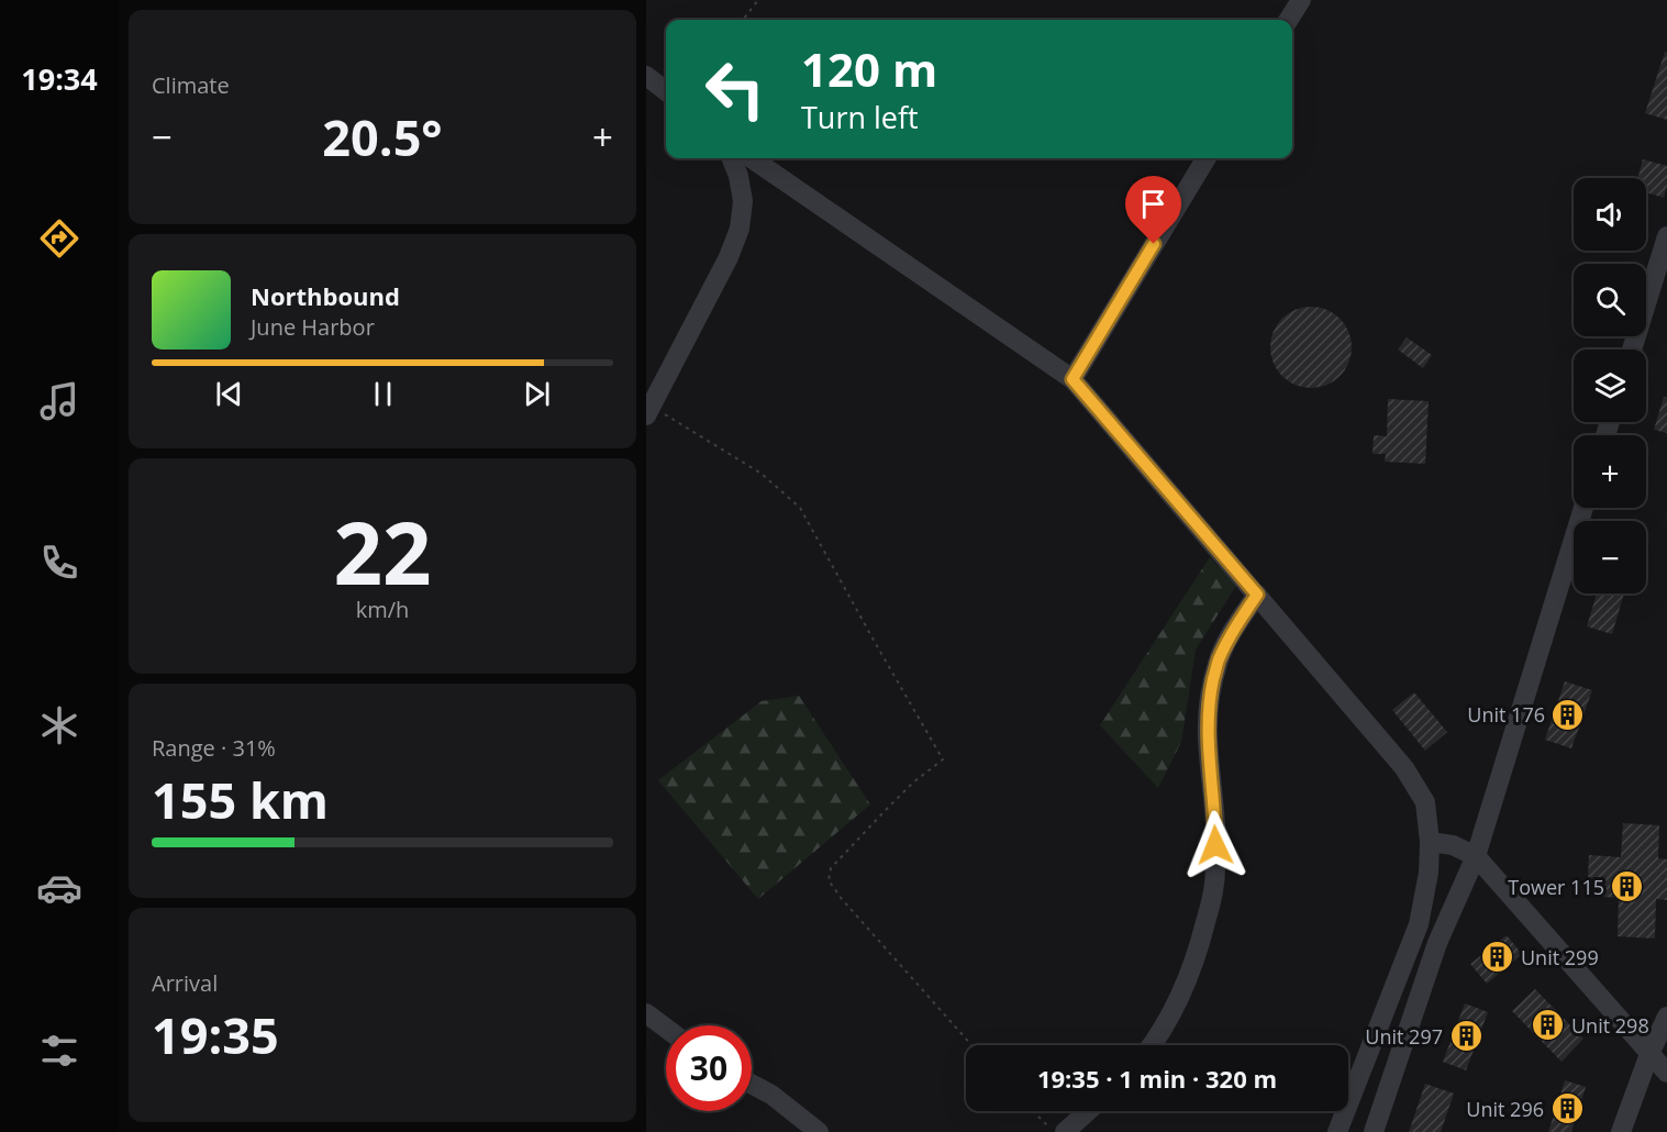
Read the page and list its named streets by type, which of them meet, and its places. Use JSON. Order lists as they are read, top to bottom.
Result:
{
  "places": {
    "building": [
      "Unit 176",
      "Tower 115",
      "Unit 299",
      "Unit 298",
      "Unit 297",
      "Unit 296"
    ]
  },
  "page": {
    "tabs": "19:34",
    "tile": [
      "Climate",
      ["22", "km/h"],
      ["Range · 31%", "155 km"],
      ["Arrival", "19:35"]
    ],
    "turn": ["120 m", "Turn left"],
    "heat": ["−", "20.5°", "+"],
    "map_buttons": ["+", "−"],
    "song": ["Northbound", "June Harbor"],
    "limit": "30",
    "trip": "19:35 · 1 min · 320 m"
  }
}
